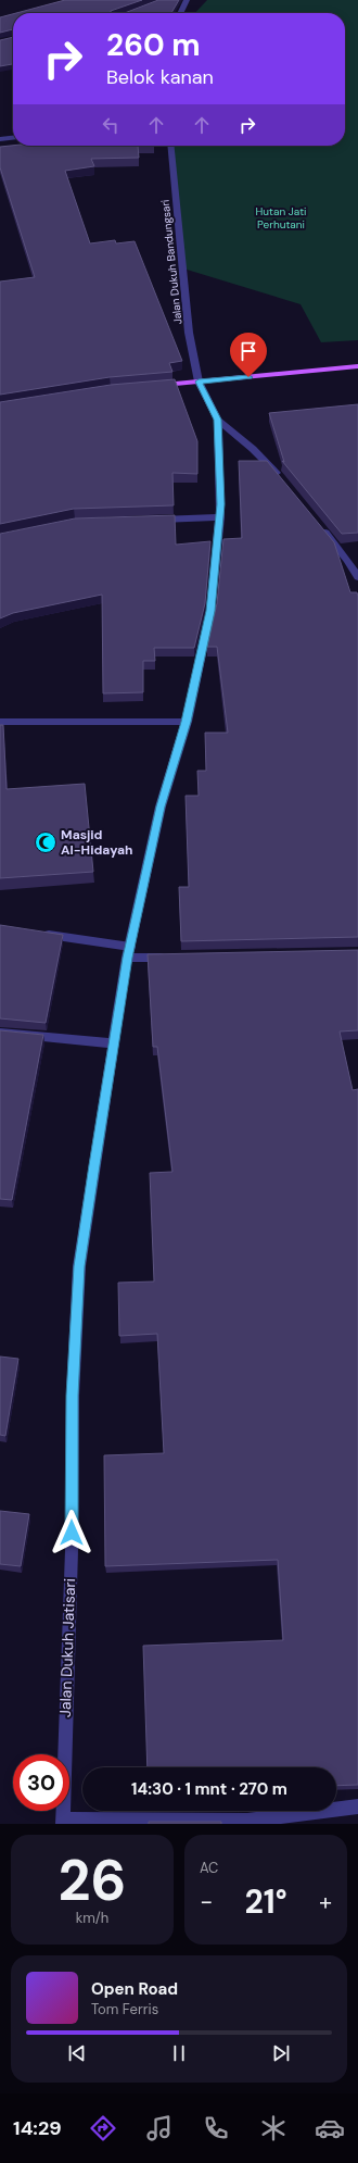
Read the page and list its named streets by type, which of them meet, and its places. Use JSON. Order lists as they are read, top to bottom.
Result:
{
  "streets": {
    "street": ["Jalan Dukuh Bandungsari", "Jalan Dukuh Jatisari"]
  },
  "crossings": [
    ["Jalan Dukuh Bandungsari", "Jalan Dukuh Jatisari"]
  ],
  "parks": ["Hutan Jati Perhutani"],
  "places": {
    "mosque": ["Masjid Al-Hidayah"]
  },
  "page": {
    "turn": ["260 m", "Belok kanan"],
    "limit": "30",
    "trip": "14:30 · 1 mnt · 270 m",
    "tile": [
      ["26", "km/h"],
      "AC"
    ],
    "heat": ["−", "21°", "+"],
    "song": ["Open Road", "Tom Ferris"],
    "tabs": "14:29"
  }
}
